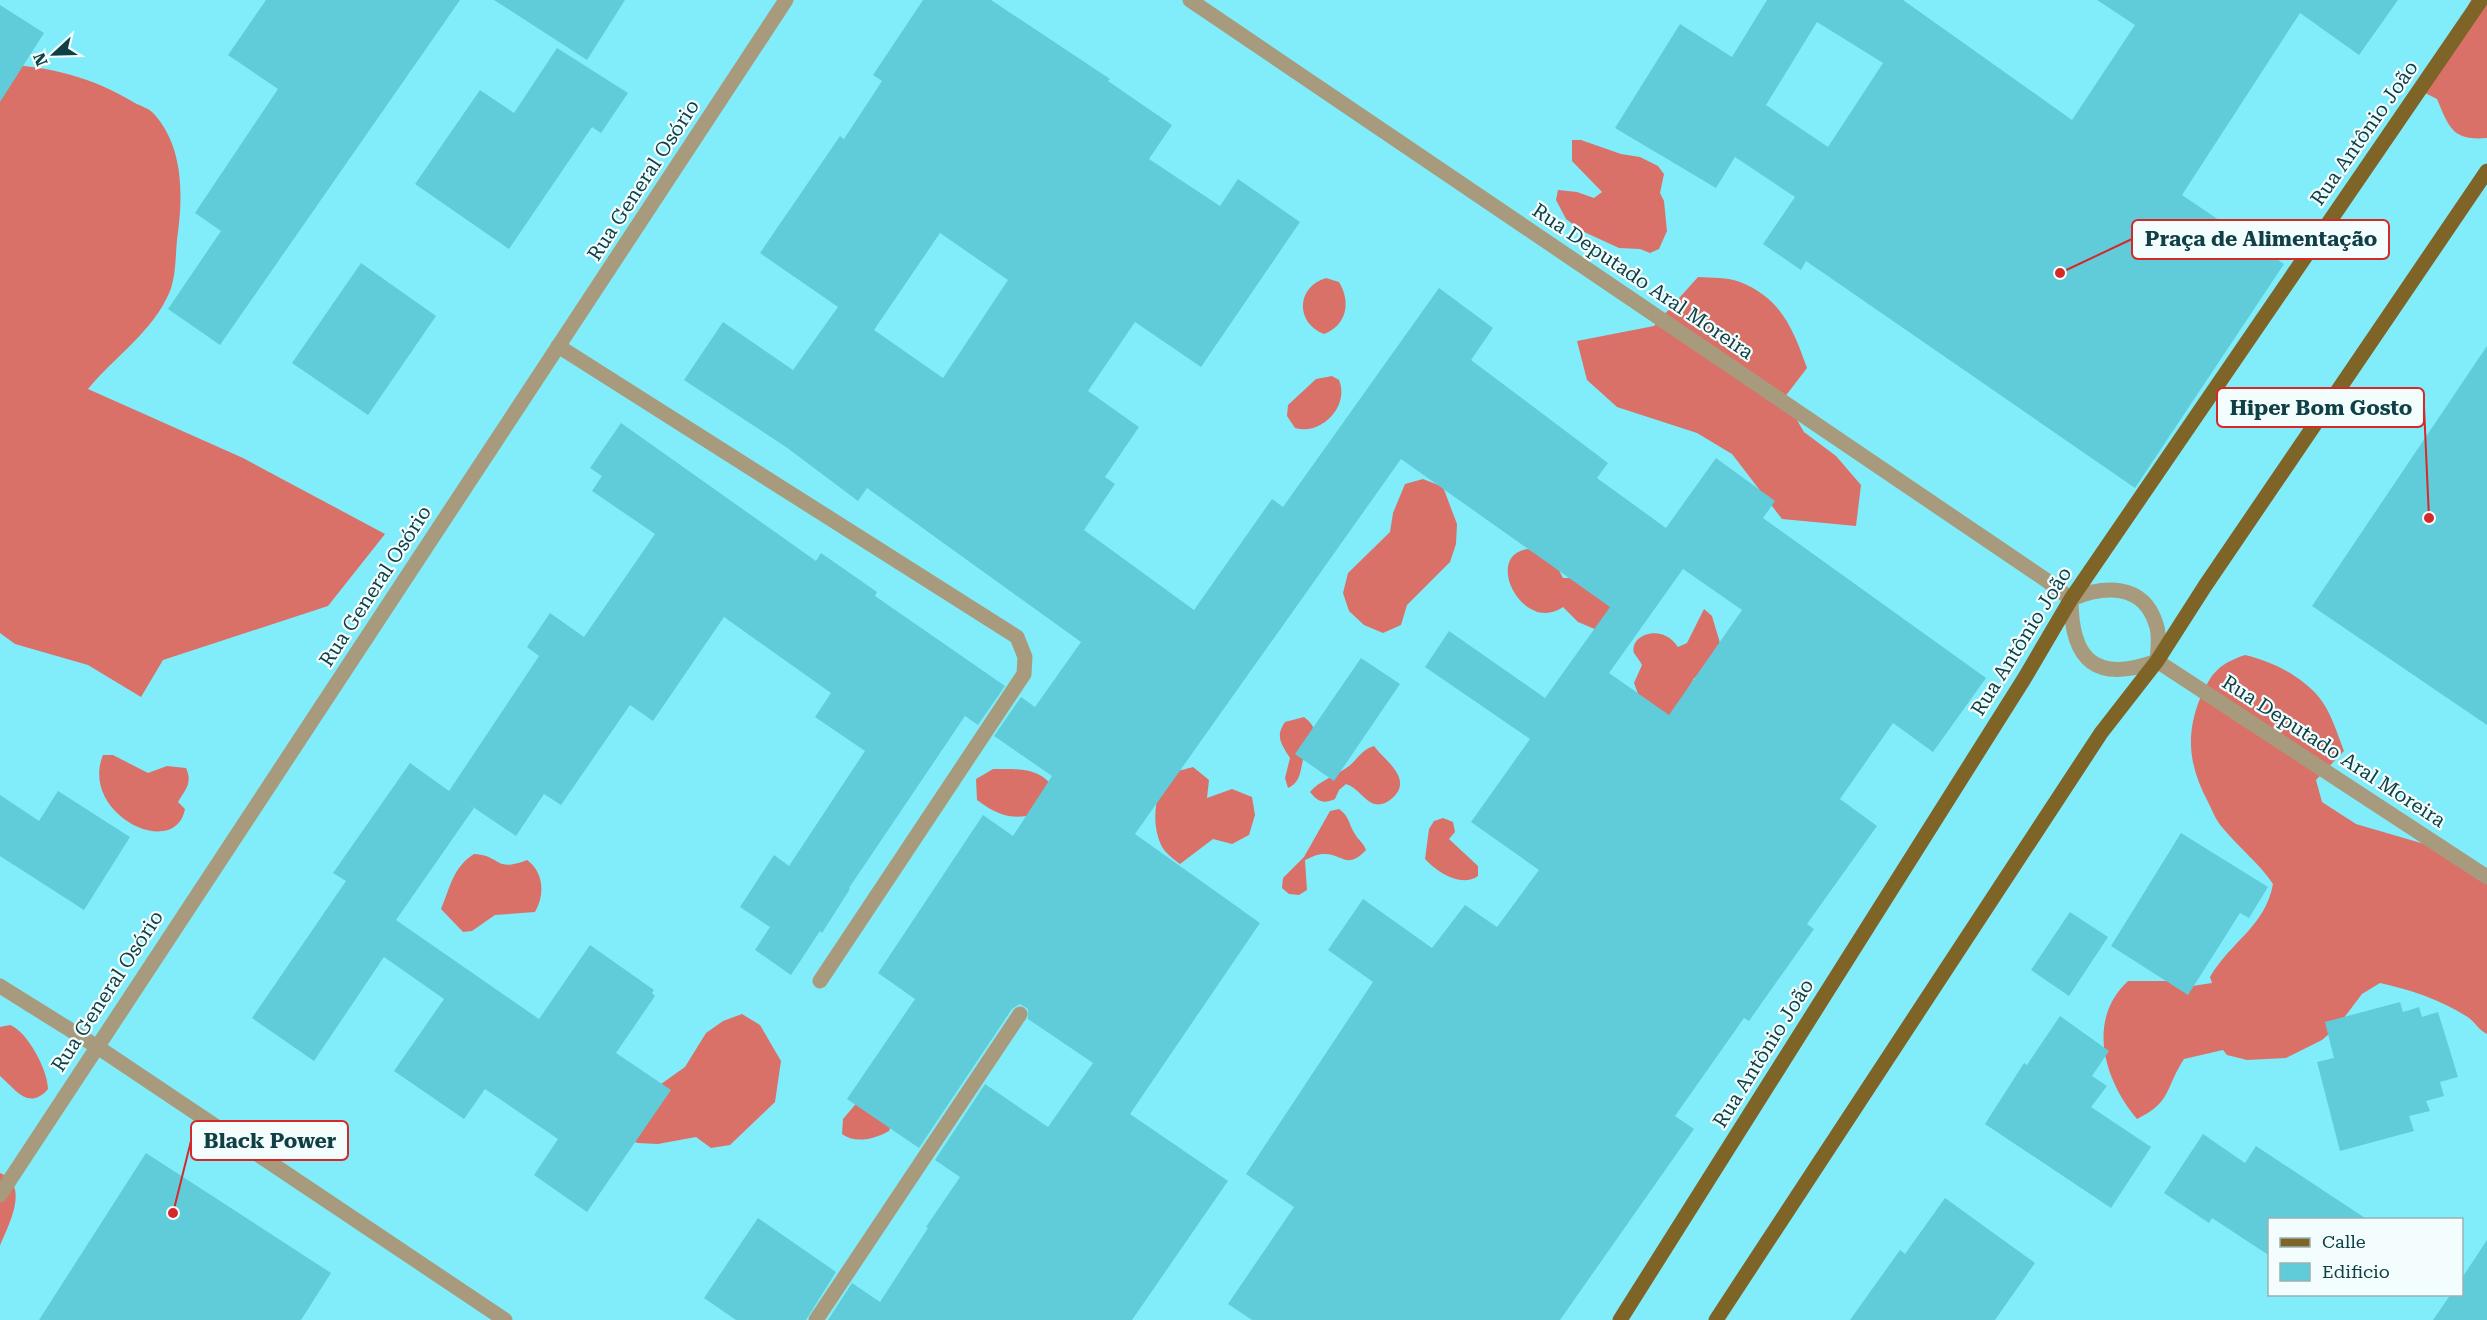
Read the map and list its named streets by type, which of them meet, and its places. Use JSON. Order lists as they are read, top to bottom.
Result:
{
  "streets": {
    "main road": ["Rua Antônio João"],
    "street": ["Rua General Osório", "Rua Deputado Aral Moreira"]
  },
  "crossings": [
    ["Rua Antônio João", "Rua Deputado Aral Moreira"]
  ],
  "places": ["Praça de Alimentação", "Hiper Bom Gosto", "Black Power"],
  "legend": ["Calle", "Edificio"],
  "north": "left"
}
